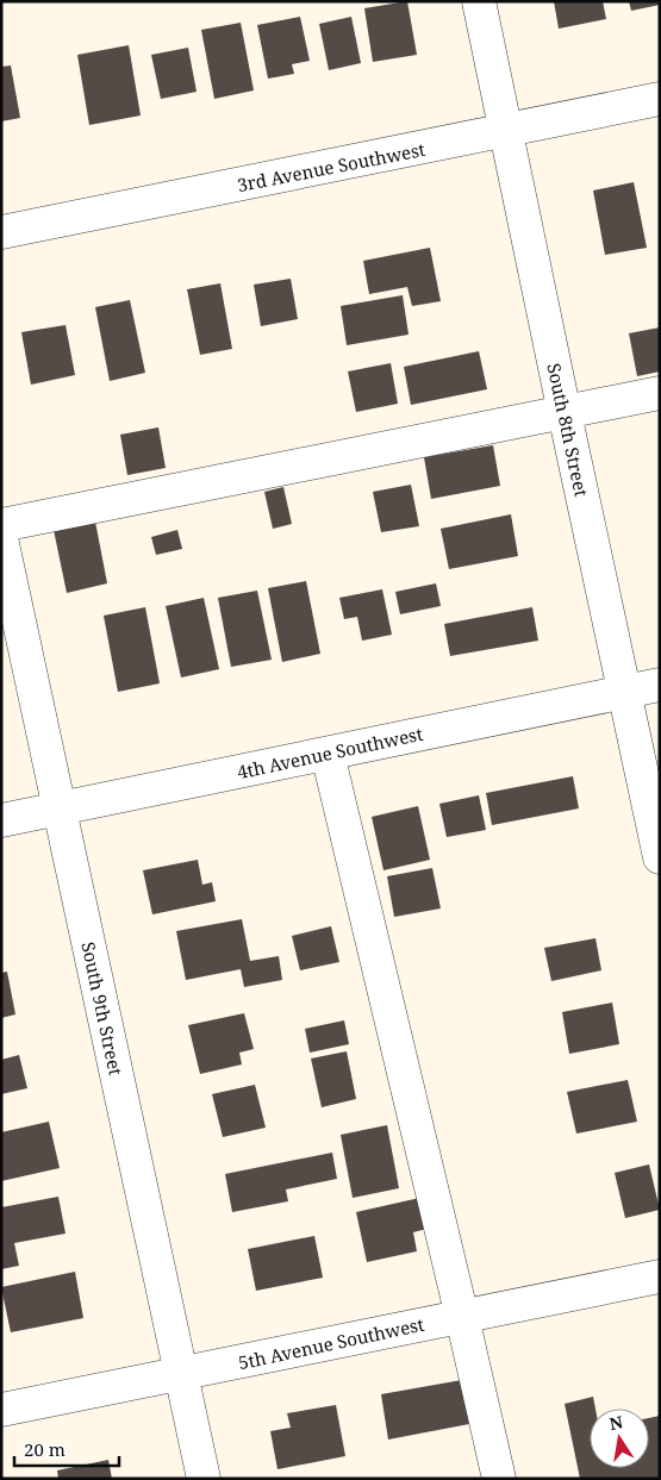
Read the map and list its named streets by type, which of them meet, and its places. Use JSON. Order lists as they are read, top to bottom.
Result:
{
  "streets": {
    "street": [
      "3rd Avenue Southwest",
      "South 8th Street",
      "4th Avenue Southwest",
      "South 9th Street",
      "5th Avenue Southwest"
    ]
  },
  "crossings": [
    ["3rd Avenue Southwest", "South 8th Street"],
    ["South 8th Street", "4th Avenue Southwest"],
    ["4th Avenue Southwest", "South 9th Street"],
    ["South 9th Street", "5th Avenue Southwest"]
  ],
  "scale_bar": "20 m",
  "north": "top"
}
